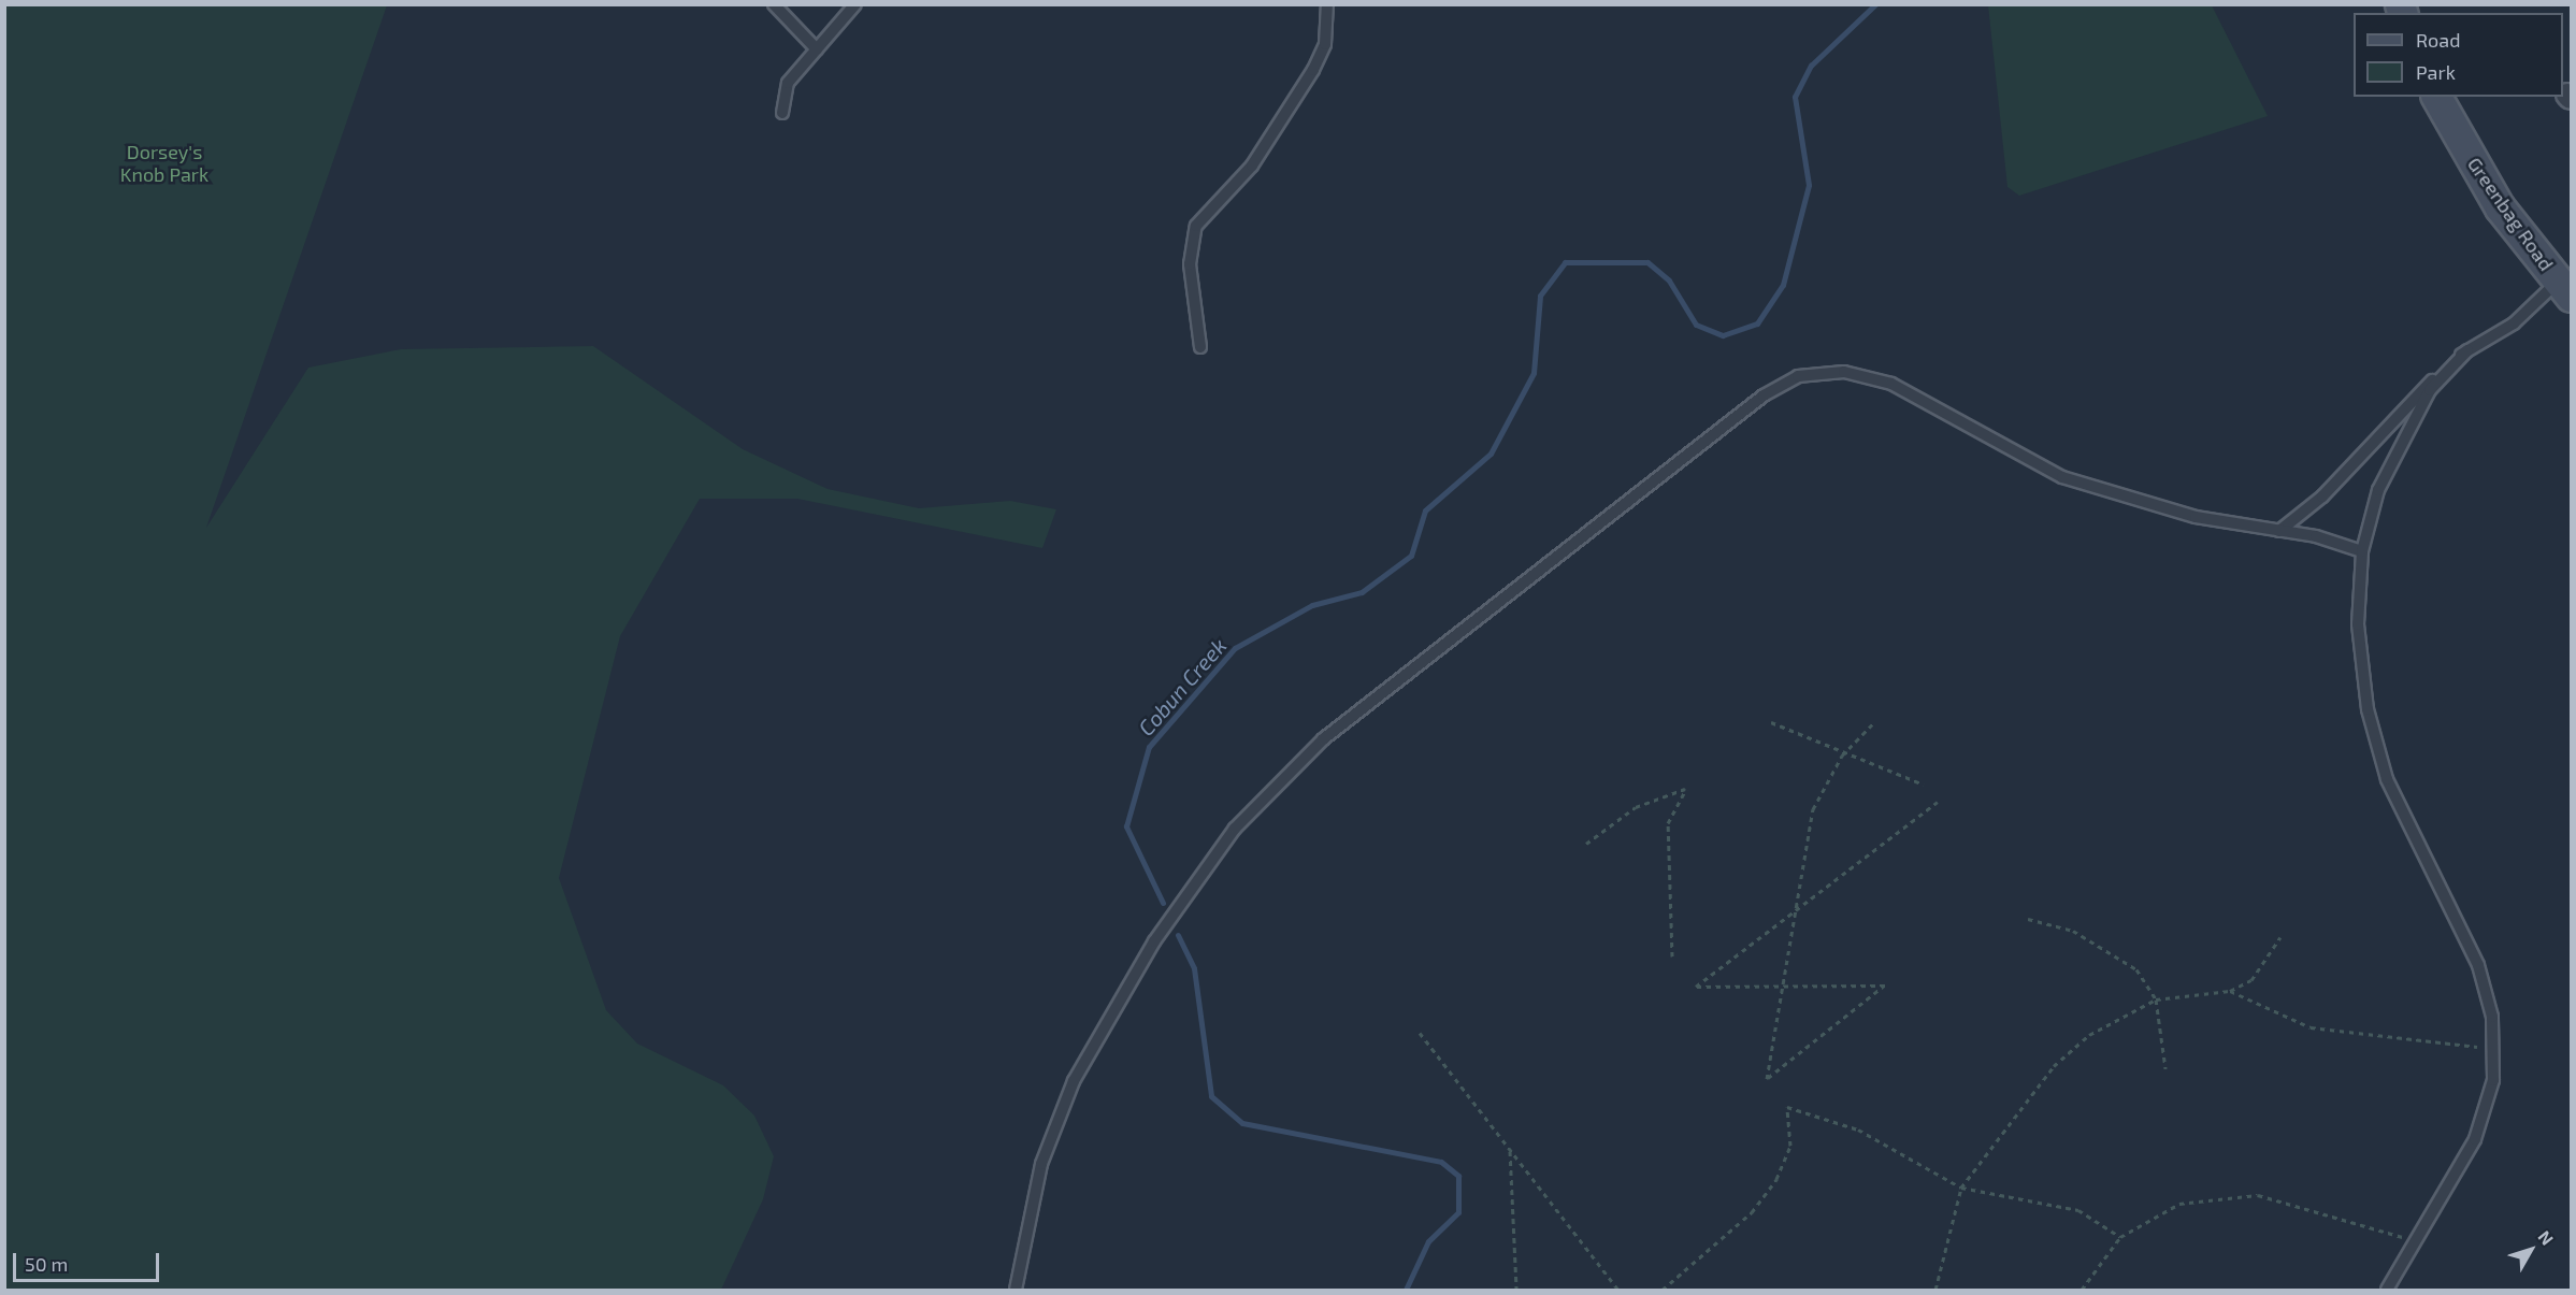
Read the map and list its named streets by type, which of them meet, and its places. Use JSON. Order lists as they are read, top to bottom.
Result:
{
  "streets": {
    "main road": ["Greenbag Road"]
  },
  "water": ["Cobun Creek"],
  "parks": ["Dorsey's Knob Park"],
  "legend": ["Road", "Park"],
  "scale_bar": "50 m",
  "north": "top right"
}
